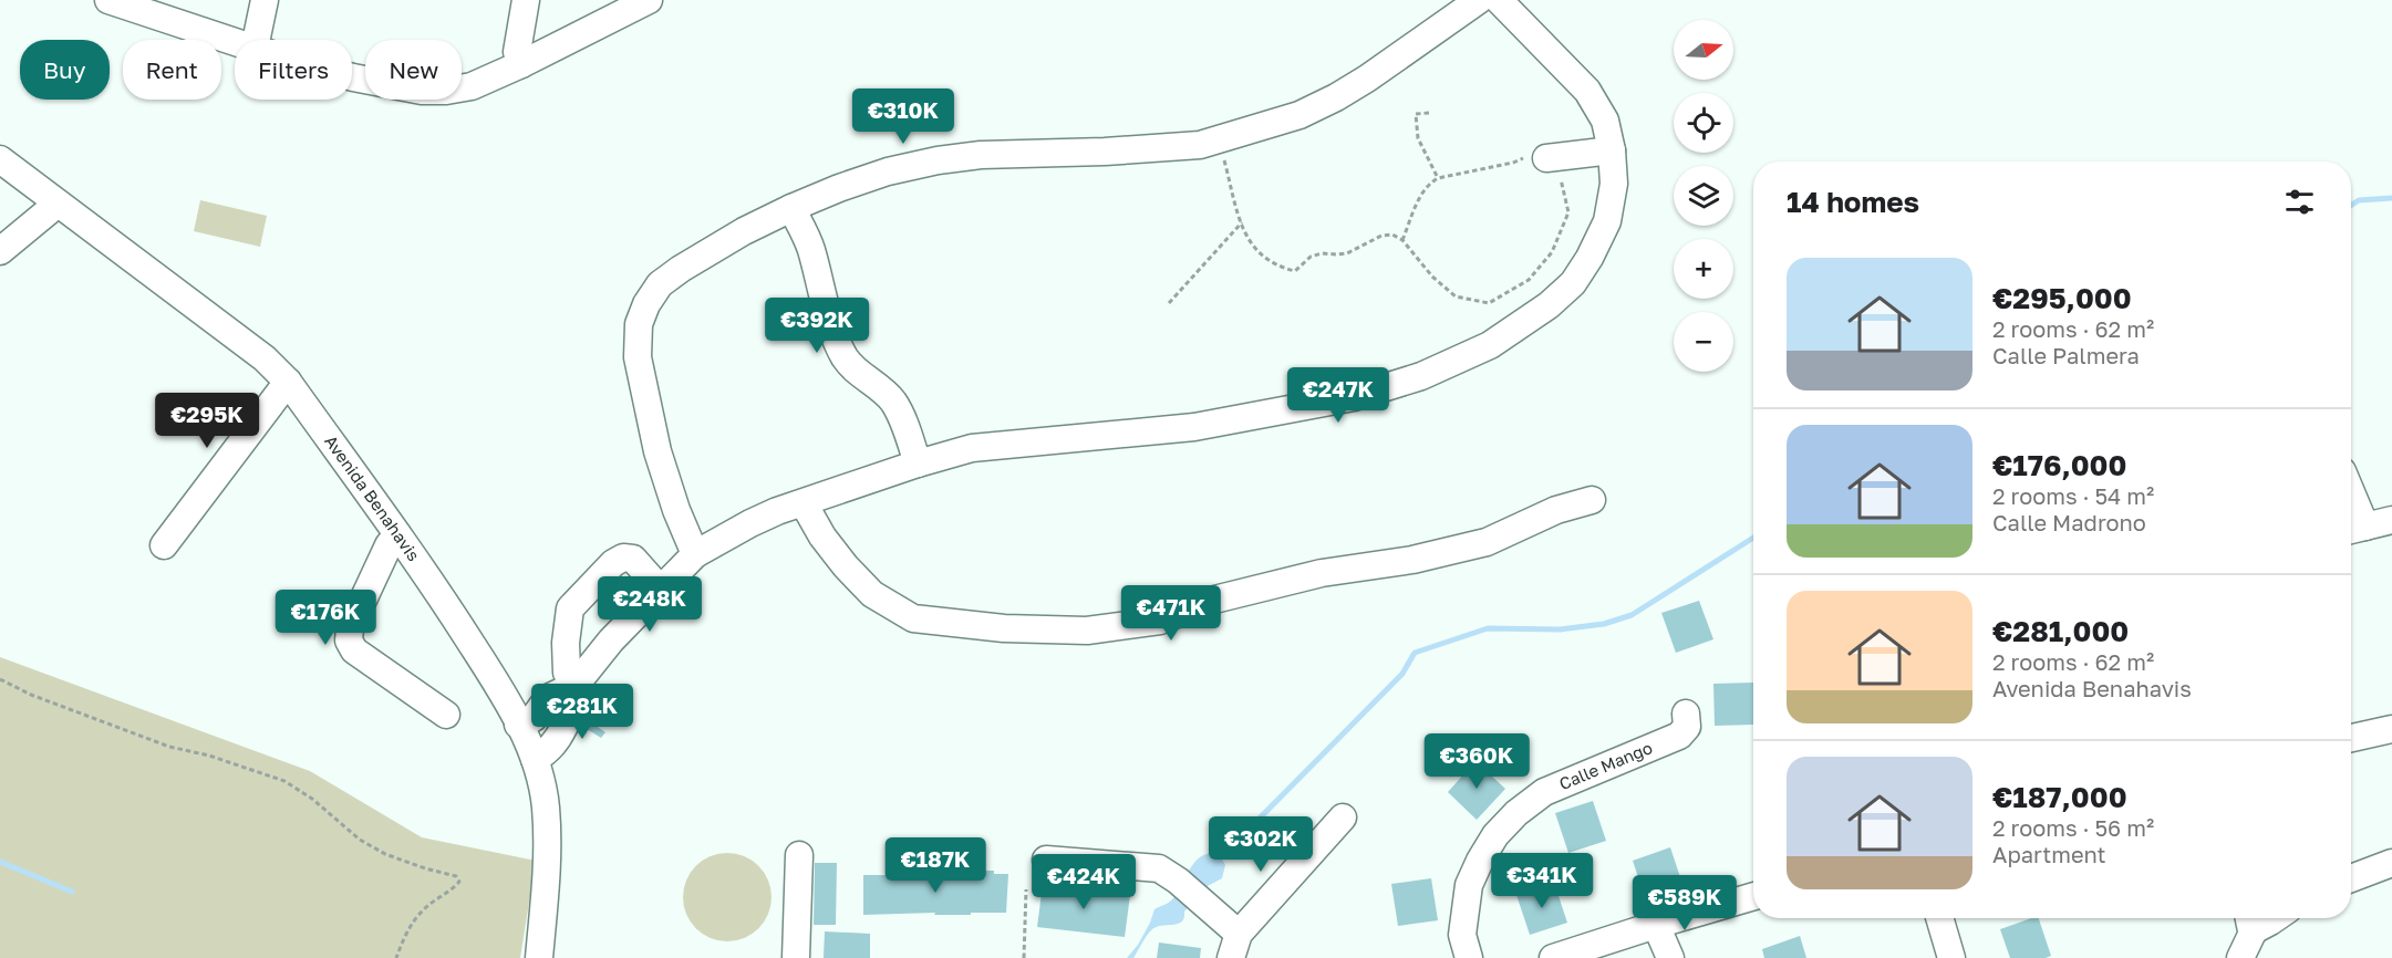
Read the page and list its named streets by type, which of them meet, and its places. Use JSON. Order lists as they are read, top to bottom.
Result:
{
  "streets": {
    "street": ["Avenida Benahavis", "Calle Mango"]
  },
  "north": "right",
  "page": {
    "map_buttons": ["+", "−"],
    "chip": [
      "Buy",
      "Rent",
      "Filters",
      "New"
    ],
    "price": [
      "€310K",
      "€392K",
      "€247K",
      "€295K",
      "€248K",
      "€471K",
      "€176K",
      "€281K",
      "€360K",
      "€302K",
      "€187K",
      "€341K",
      "€424K",
      "€589K"
    ],
    "heading": "14 homes",
    "list": [
      {
        "name": "€295,000",
        "note": "2 rooms · 62 m² · Calle Palmera"
      },
      {
        "name": "€176,000",
        "note": "2 rooms · 54 m² · Calle Madrono"
      },
      {
        "name": "€281,000",
        "note": "2 rooms · 62 m² · Avenida Benahavis"
      },
      {
        "name": "€187,000",
        "note": "2 rooms · 56 m² · Apartment"
      }
    ]
  }
}
